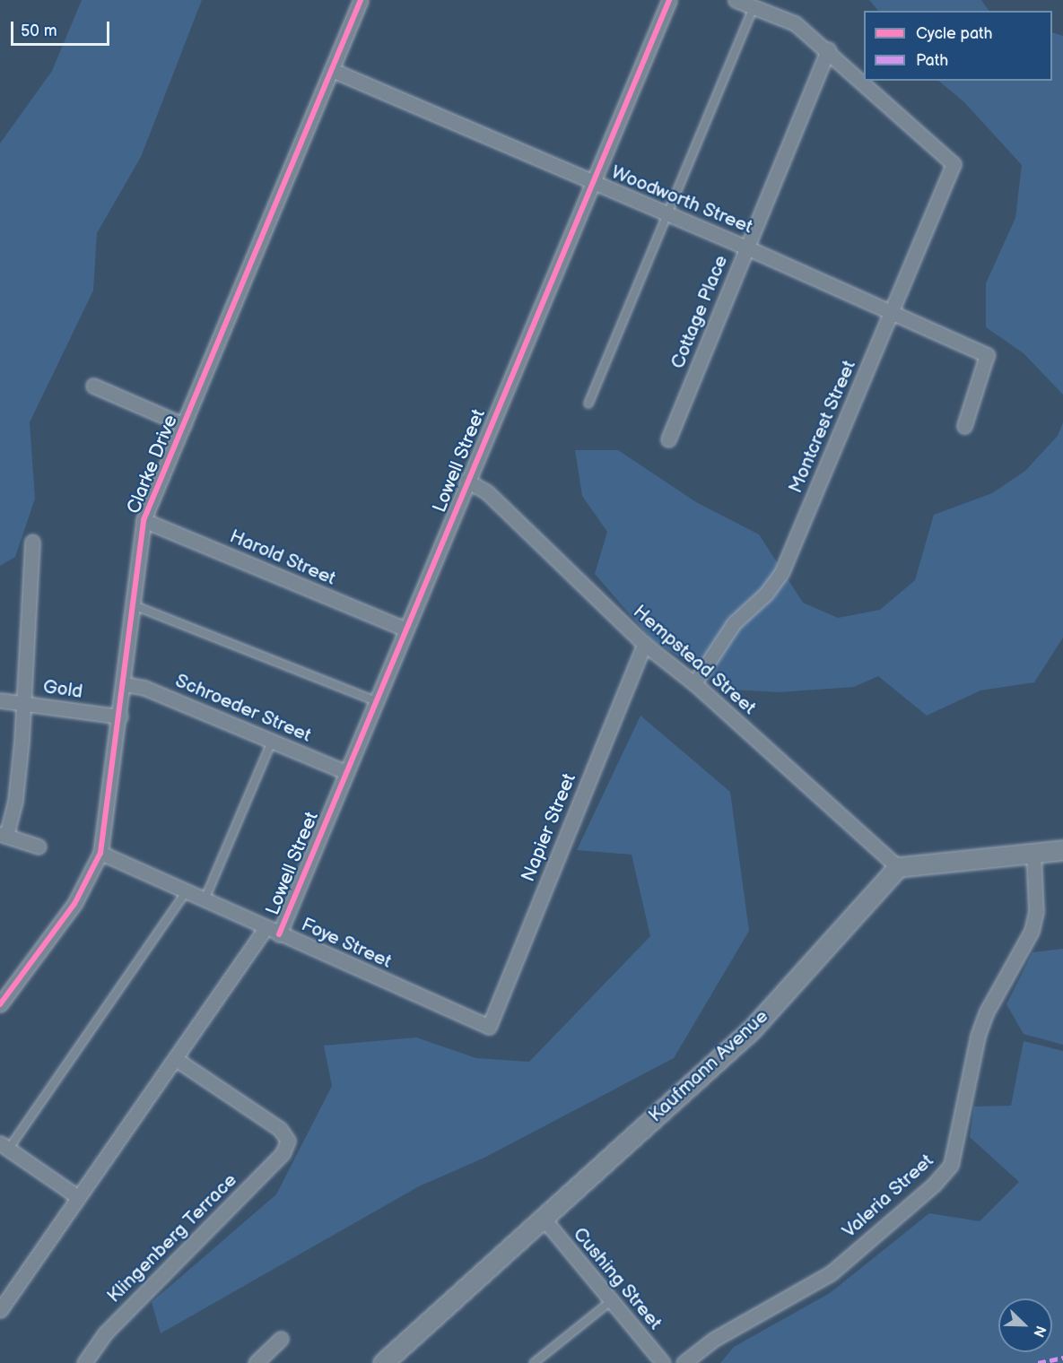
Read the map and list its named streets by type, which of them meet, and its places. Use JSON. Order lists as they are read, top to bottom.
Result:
{
  "streets": {
    "main road": ["Kaufmann Avenue"],
    "street": [
      "Woodworth Street",
      "Cottage Place",
      "Montcrest Street",
      "Lowell Street",
      "Clarke Drive",
      "Harold Street",
      "Hempstead Street",
      "Gold",
      "Schroeder Street",
      "Napier Street",
      "Foye Street",
      "Valeria Street",
      "Klingenberg Terrace",
      "Cushing Street"
    ]
  },
  "crossings": [
    ["Woodworth Street", "Cottage Place"],
    ["Woodworth Street", "Montcrest Street"],
    ["Woodworth Street", "Lowell Street"],
    ["Woodworth Street", "Clarke Drive"],
    ["Cottage Place", "Montcrest Street"],
    ["Montcrest Street", "Hempstead Street"],
    ["Lowell Street", "Harold Street"],
    ["Lowell Street", "Hempstead Street"],
    ["Lowell Street", "Schroeder Street"],
    ["Lowell Street", "Foye Street"],
    ["Lowell Street", "Klingenberg Terrace"],
    ["Clarke Drive", "Harold Street"],
    ["Clarke Drive", "Gold"],
    ["Clarke Drive", "Schroeder Street"],
    ["Clarke Drive", "Foye Street"],
    ["Hempstead Street", "Napier Street"],
    ["Hempstead Street", "Kaufmann Avenue"],
    ["Napier Street", "Foye Street"],
    ["Kaufmann Avenue", "Cushing Street"]
  ],
  "legend": ["Cycle path", "Path"],
  "scale_bar": "50 m",
  "north": "bottom right"
}
